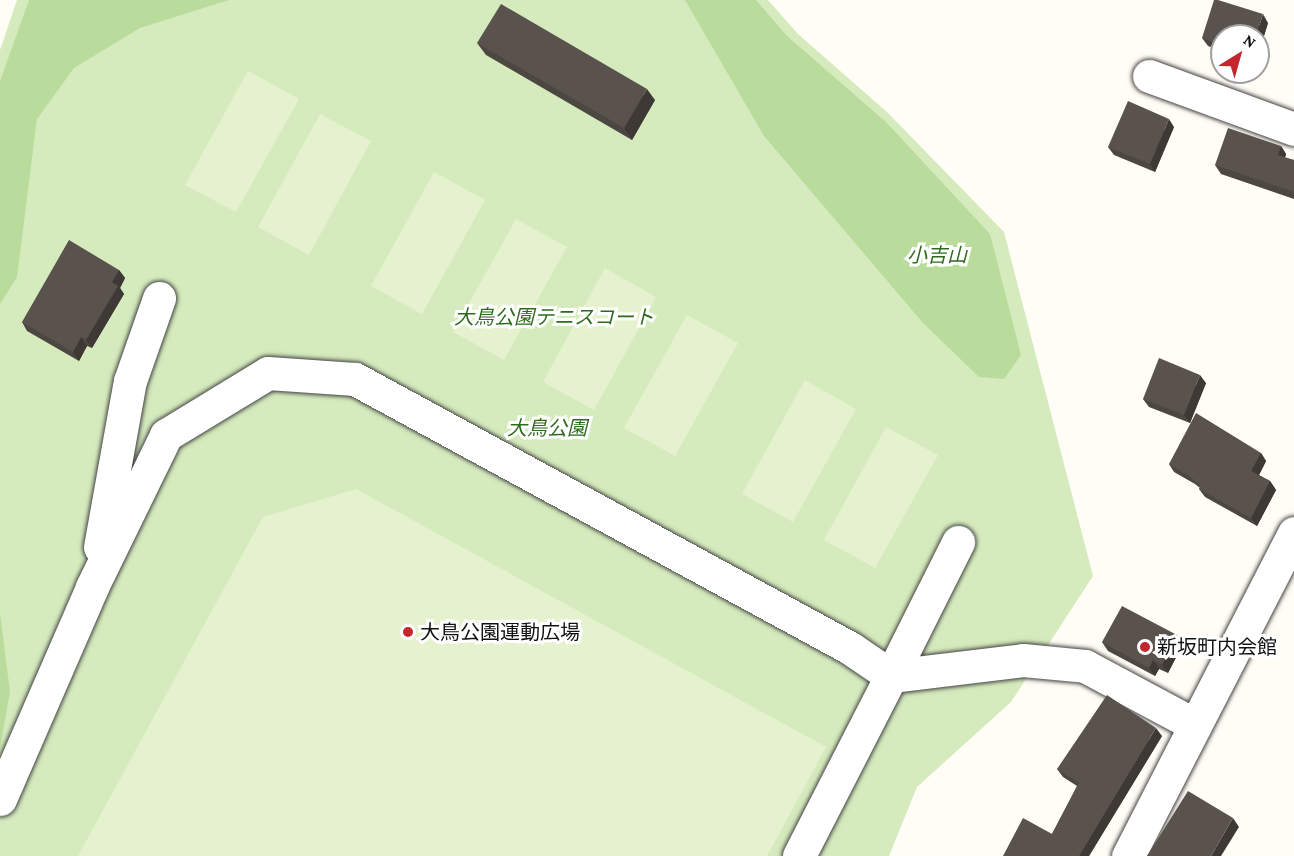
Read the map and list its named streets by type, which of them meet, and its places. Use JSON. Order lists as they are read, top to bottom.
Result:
{
  "parks": ["小吉山", "大鳥公園テニスコート", "大鳥公園"],
  "places": ["大鳥公園運動広場", "新坂町内会館"],
  "north": "top right"
}
